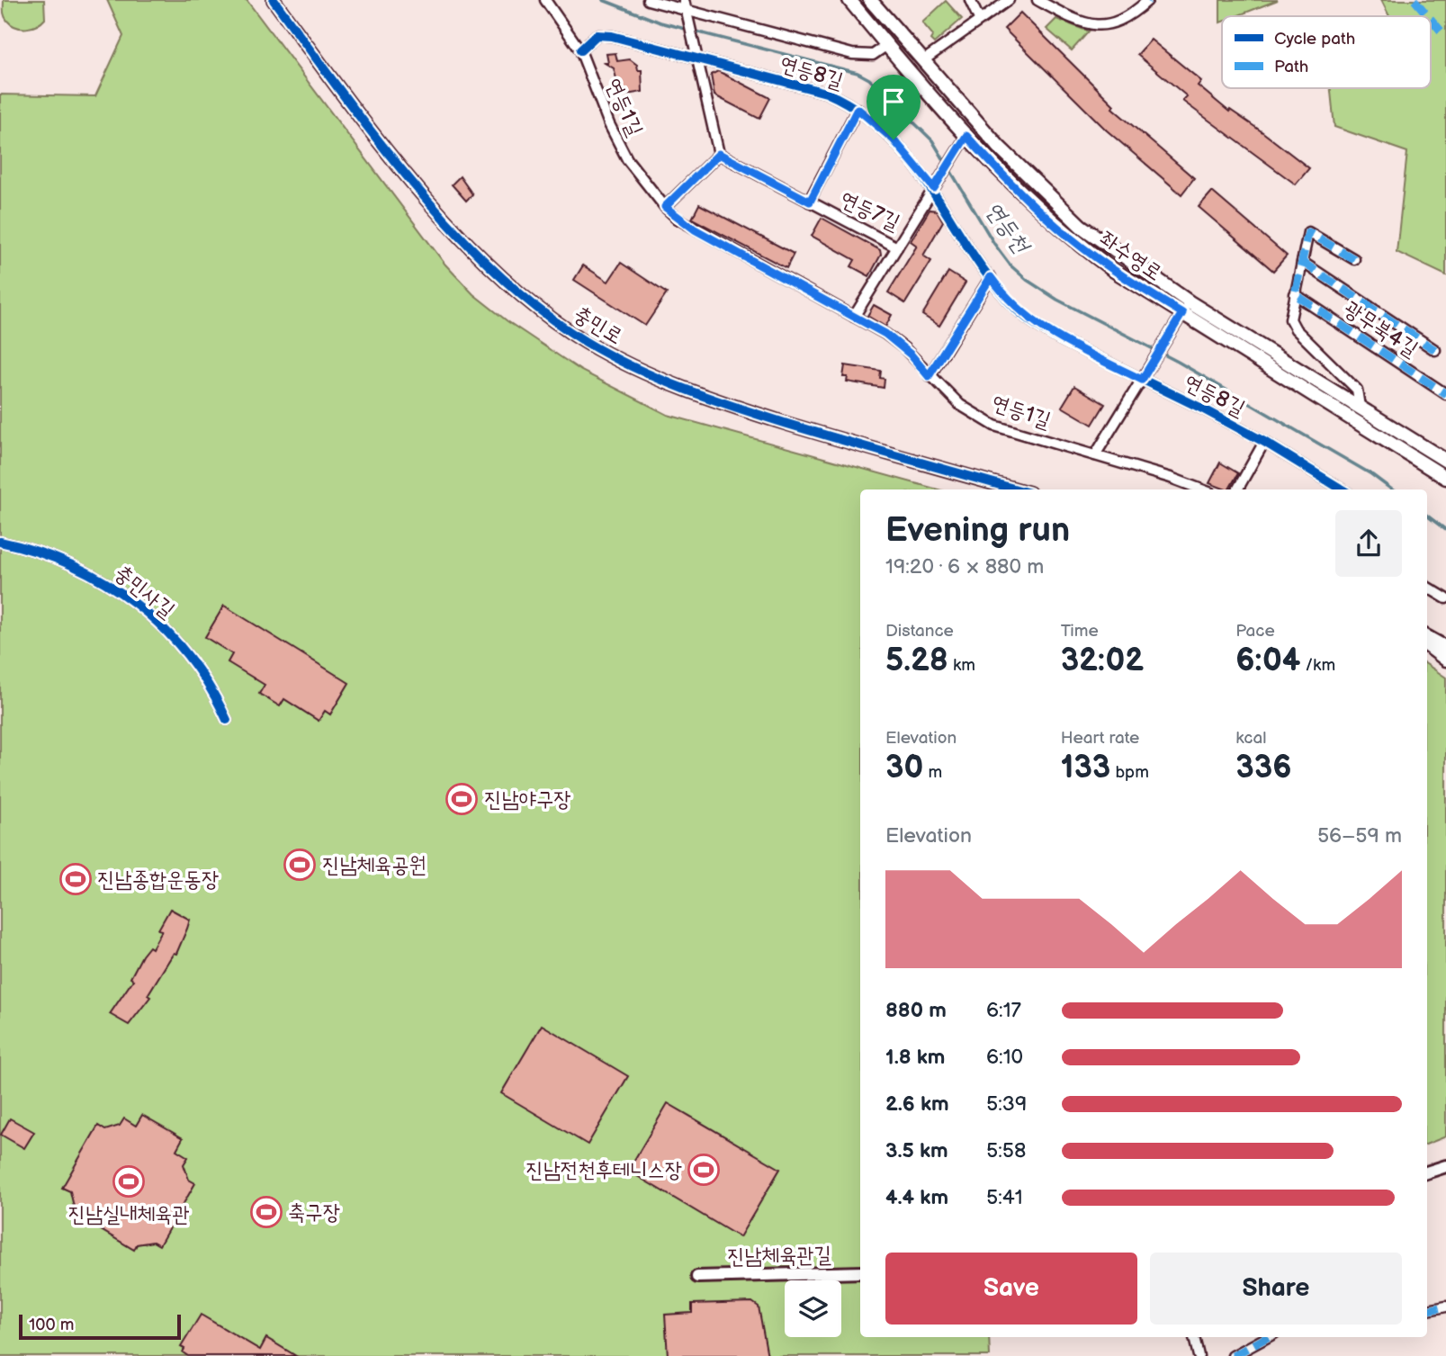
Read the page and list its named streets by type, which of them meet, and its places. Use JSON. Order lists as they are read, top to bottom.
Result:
{
  "streets": {
    "main road": ["좌수영로"],
    "street": [
      "연등8길",
      "연등1길",
      "연등7길",
      "충민로",
      "광무북4길",
      "충민사길",
      "진남체육관길"
    ]
  },
  "crossings": [
    ["연등8길", "연등1길"],
    ["연등8길", "연등7길"],
    ["연등7길", "좌수영로"]
  ],
  "water": ["연등천"],
  "places": {
    "sports": [
      "진남야구장",
      "진남체육공원",
      "진남종합운동장",
      "진남전천후테니스장",
      "진남실내체육관",
      "축구장"
    ]
  },
  "legend": ["Cycle path", "Path"],
  "scale_bar": "100 m",
  "page": {
    "heading": ["Evening run", "19:20 · 6 × 880 m"],
    "stats": [
      ["Distance", "5.28 km"],
      ["Time", "32:02"],
      ["Pace", "6:04 /km"],
      ["Elevation", "30 m"],
      ["Heart rate", "133 bpm"],
      ["kcal", "336"]
    ],
    "chart": ["Elevation", "56–59 m"],
    "list": [
      {
        "name": "880 m",
        "note": "6:17"
      },
      {
        "name": "1.8 km",
        "note": "6:10"
      },
      {
        "name": "2.6 km",
        "note": "5:39"
      },
      {
        "name": "3.5 km",
        "note": "5:58"
      },
      {
        "name": "4.4 km",
        "note": "5:41"
      }
    ],
    "buttons": ["Save", "Share"],
    "scale": "100 m"
  }
}
